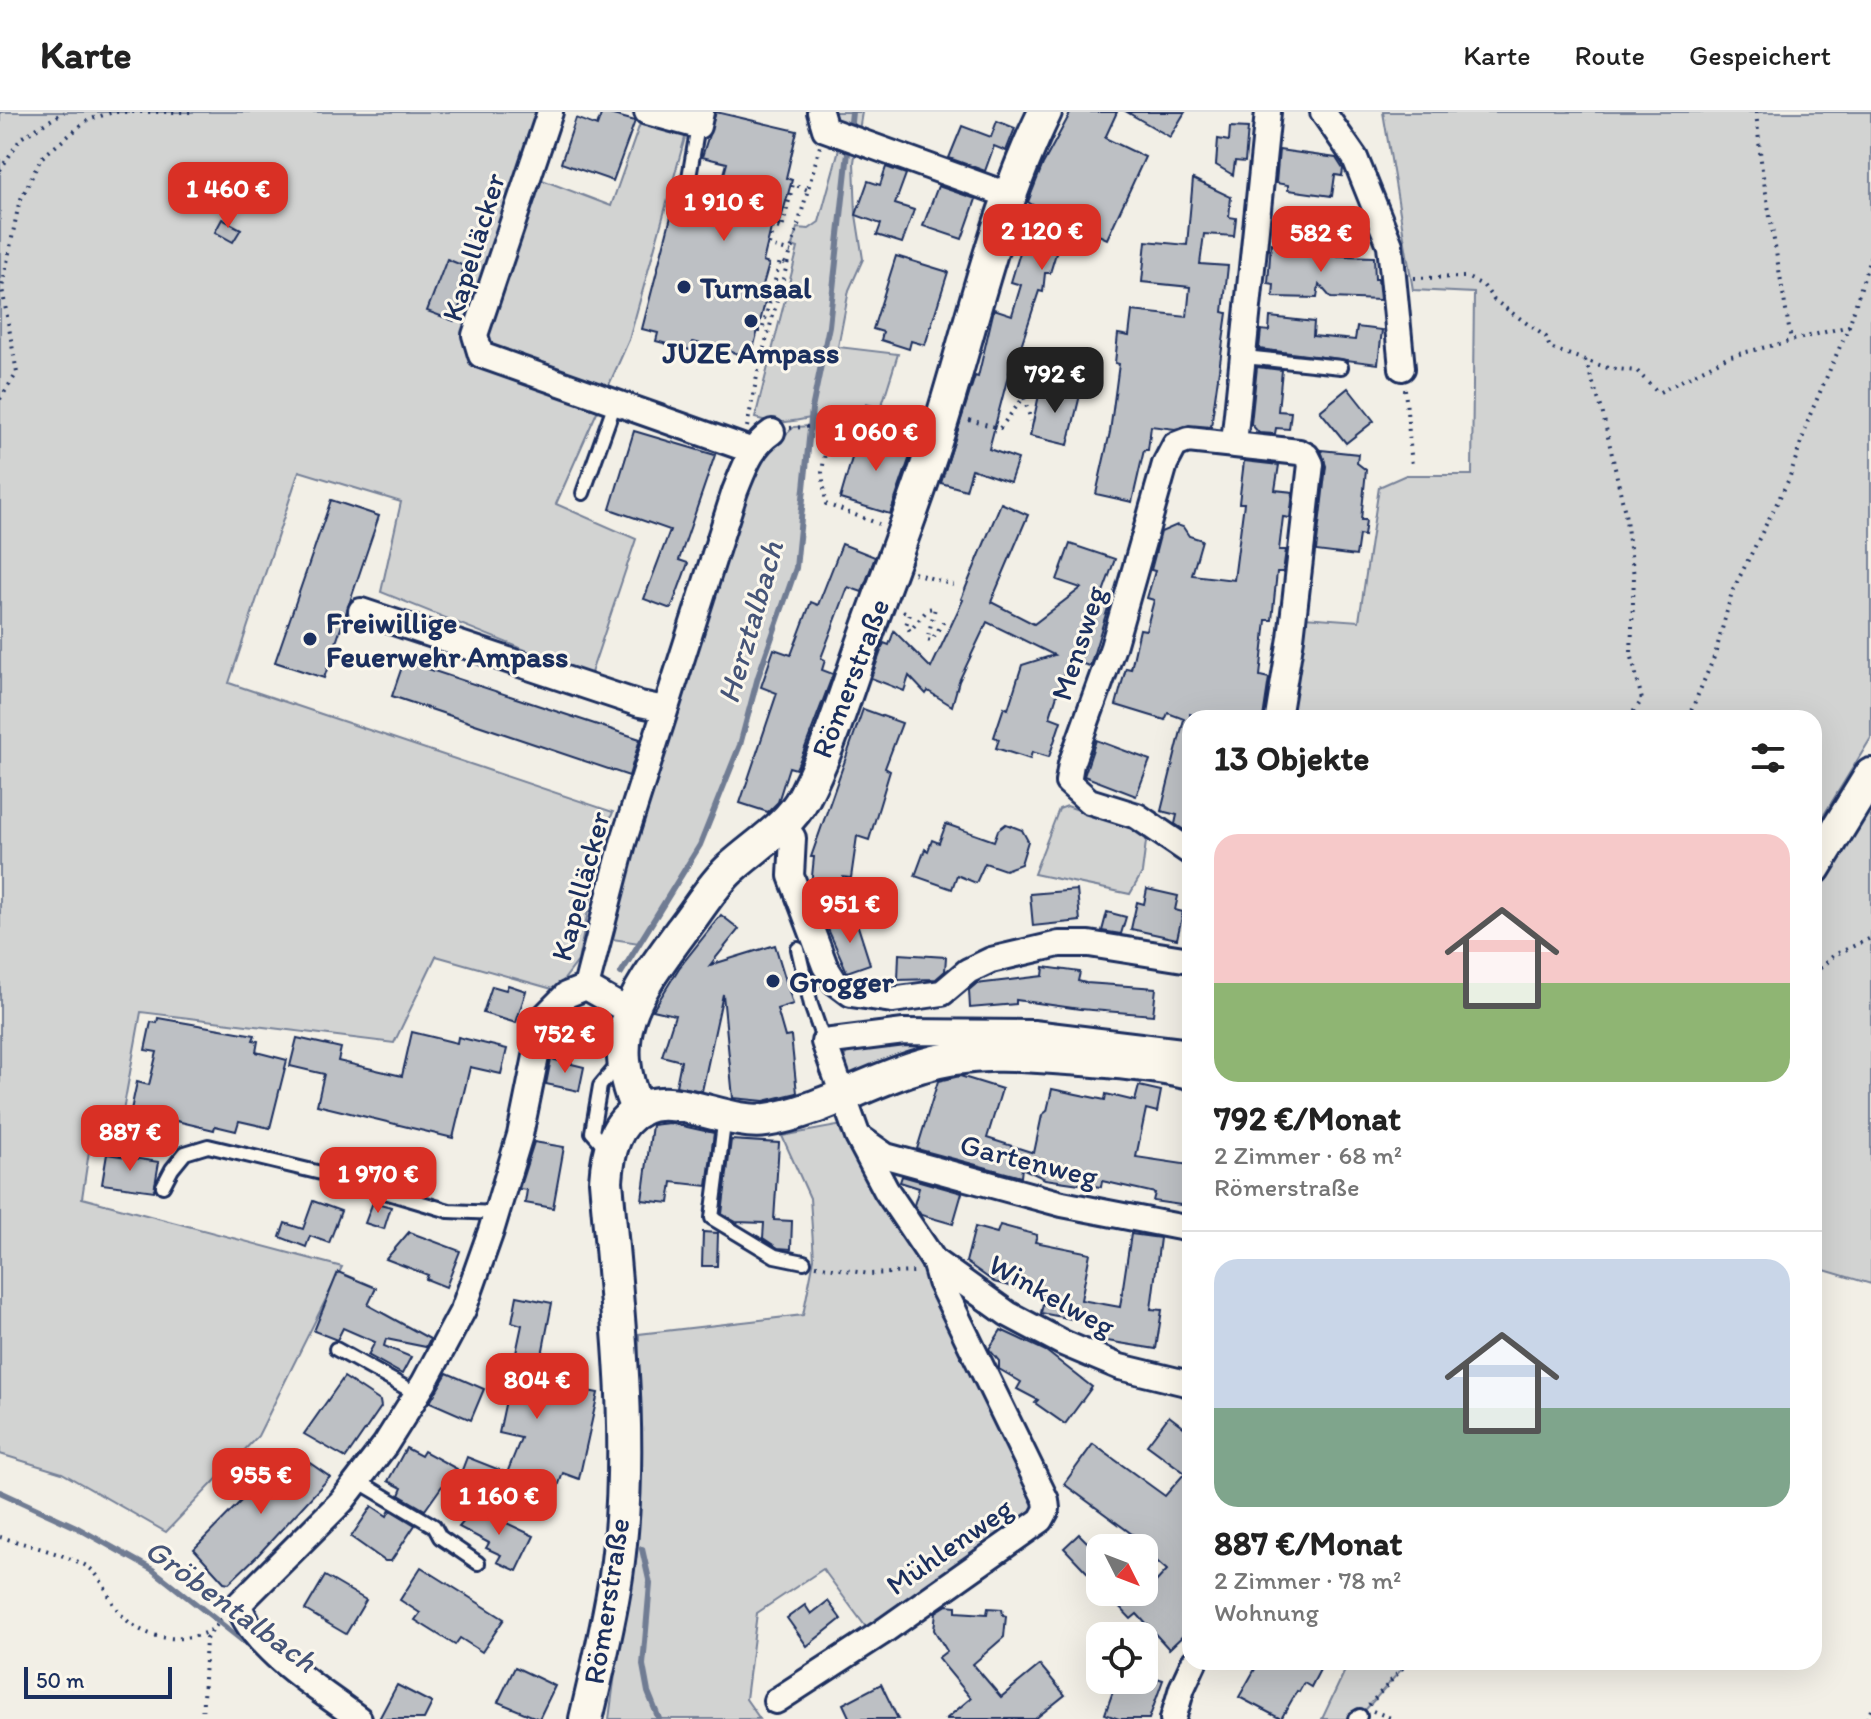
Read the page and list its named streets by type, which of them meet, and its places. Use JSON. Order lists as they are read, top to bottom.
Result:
{
  "streets": {
    "main road": ["Römerstraße"],
    "street": [
      "Kapelläcker",
      "Mensweg",
      "Gartenweg",
      "Winkelweg",
      "Mühlenweg"
    ]
  },
  "crossings": [
    ["Gartenweg", "Winkelweg"],
    ["Winkelweg", "Mühlenweg"]
  ],
  "water": ["Herztalbach", "Gröbentalbach"],
  "places": [
    "Turnsaal",
    "JUZE Ampass",
    "Freiwillige Feuerwehr Ampass",
    "Grogger"
  ],
  "scale_bar": "50 m",
  "north": "bottom right",
  "page": {
    "header": "Karte",
    "nav": ["Karte", "Route", "Gespeichert"],
    "price": [
      "1 460 €",
      "1 910 €",
      "2 120 €",
      "582 €",
      "792 €",
      "1 060 €",
      "951 €",
      "752 €",
      "887 €",
      "1 970 €",
      "804 €",
      "955 €",
      "1 160 €"
    ],
    "heading": "13 Objekte",
    "list": [
      {
        "name": "792 €/Monat",
        "note": "2 Zimmer · 68 m² · Römerstraße"
      },
      {
        "name": "887 €/Monat",
        "note": "2 Zimmer · 78 m² · Wohnung"
      }
    ],
    "scale": "50 m"
  }
}
